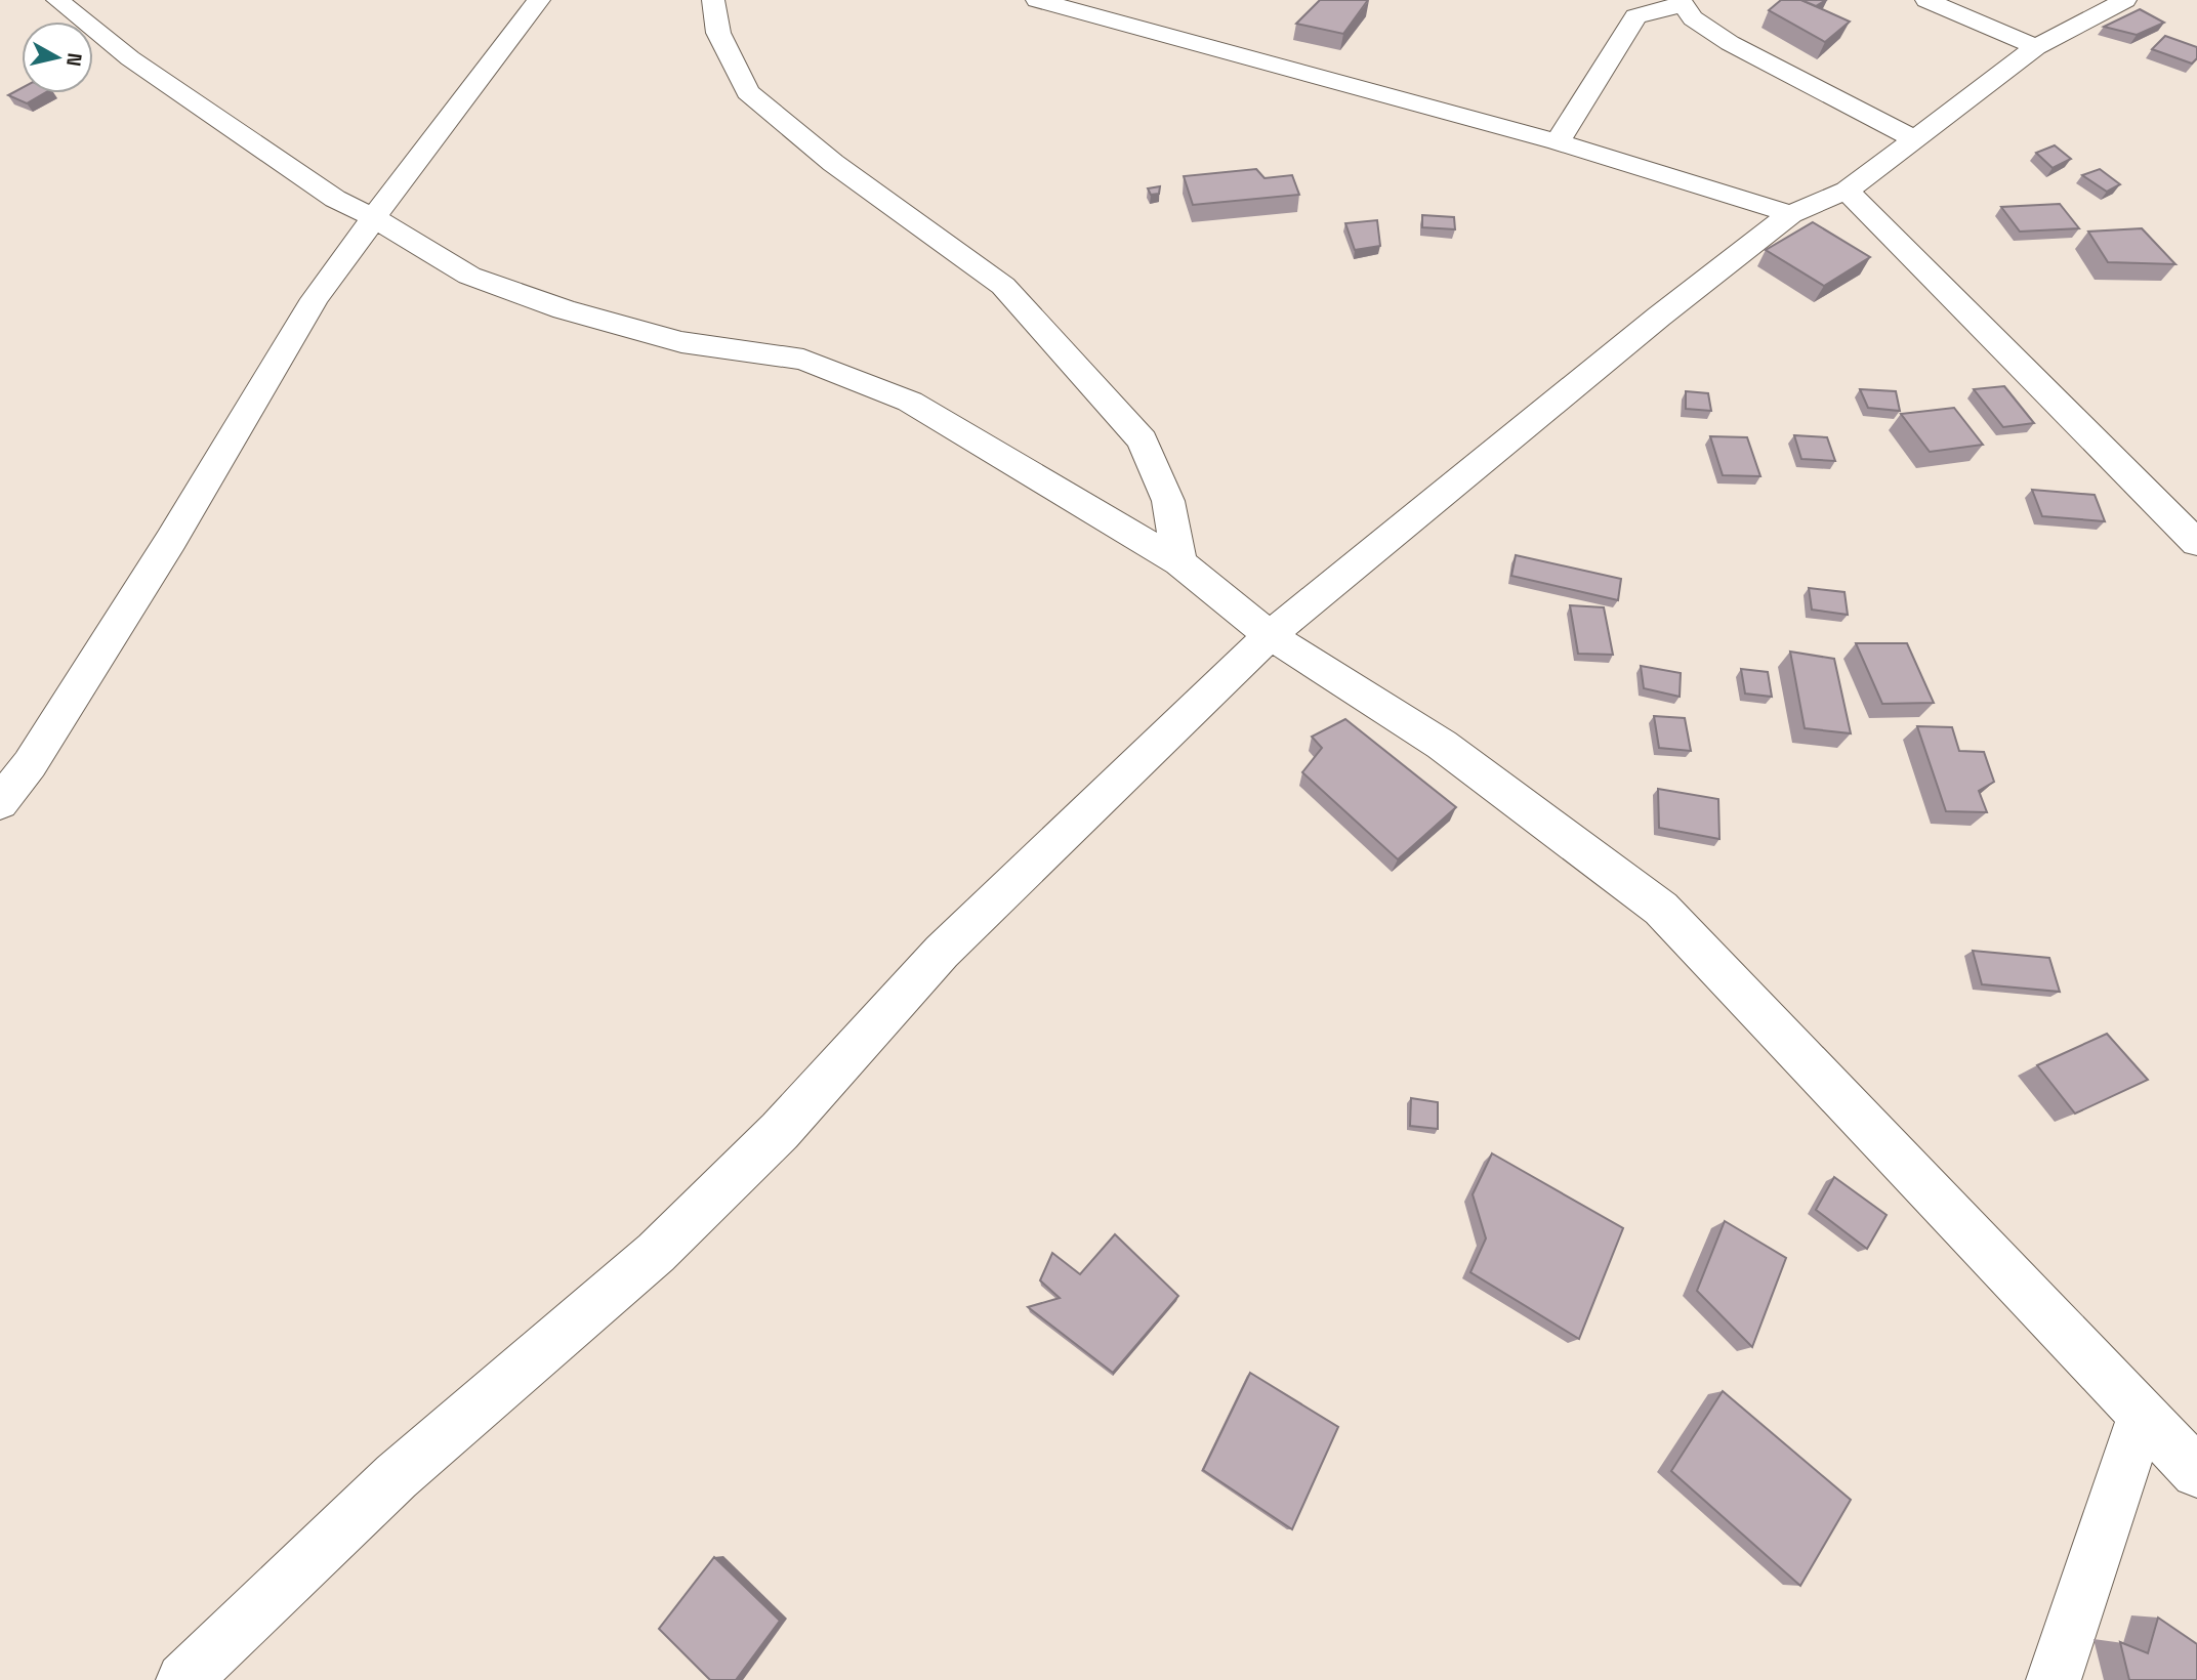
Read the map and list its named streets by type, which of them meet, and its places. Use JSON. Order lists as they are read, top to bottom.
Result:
{
  "north": "right"
}
